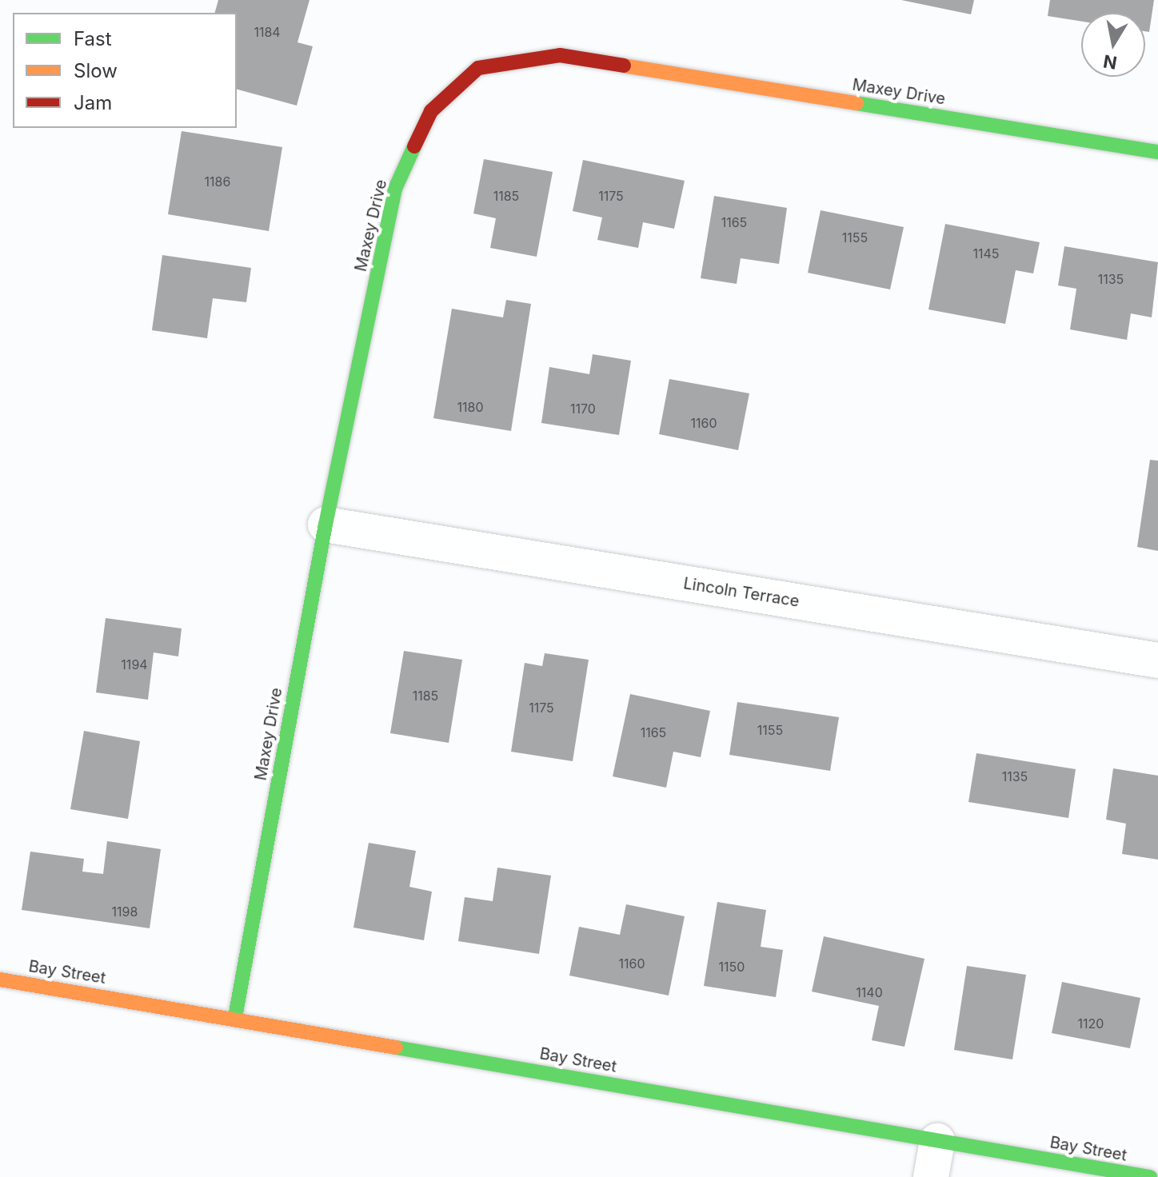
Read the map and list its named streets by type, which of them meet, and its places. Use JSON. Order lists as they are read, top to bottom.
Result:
{
  "streets": {
    "street": ["Maxey Drive", "Lincoln Terrace", "Bay Street"]
  },
  "crossings": [
    ["Maxey Drive", "Lincoln Terrace"],
    ["Maxey Drive", "Bay Street"]
  ],
  "house_numbers": [
    "1184",
    "1186",
    "1185",
    "1175",
    "1165",
    "1155",
    "1145",
    "1135",
    "1180",
    "1170",
    "1160",
    "1194",
    "1185",
    "1175",
    "1155",
    "1165",
    "1135",
    "1198",
    "1160",
    "1150",
    "1140",
    "1120"
  ],
  "legend": ["Fast", "Slow", "Jam"],
  "north": "bottom"
}
